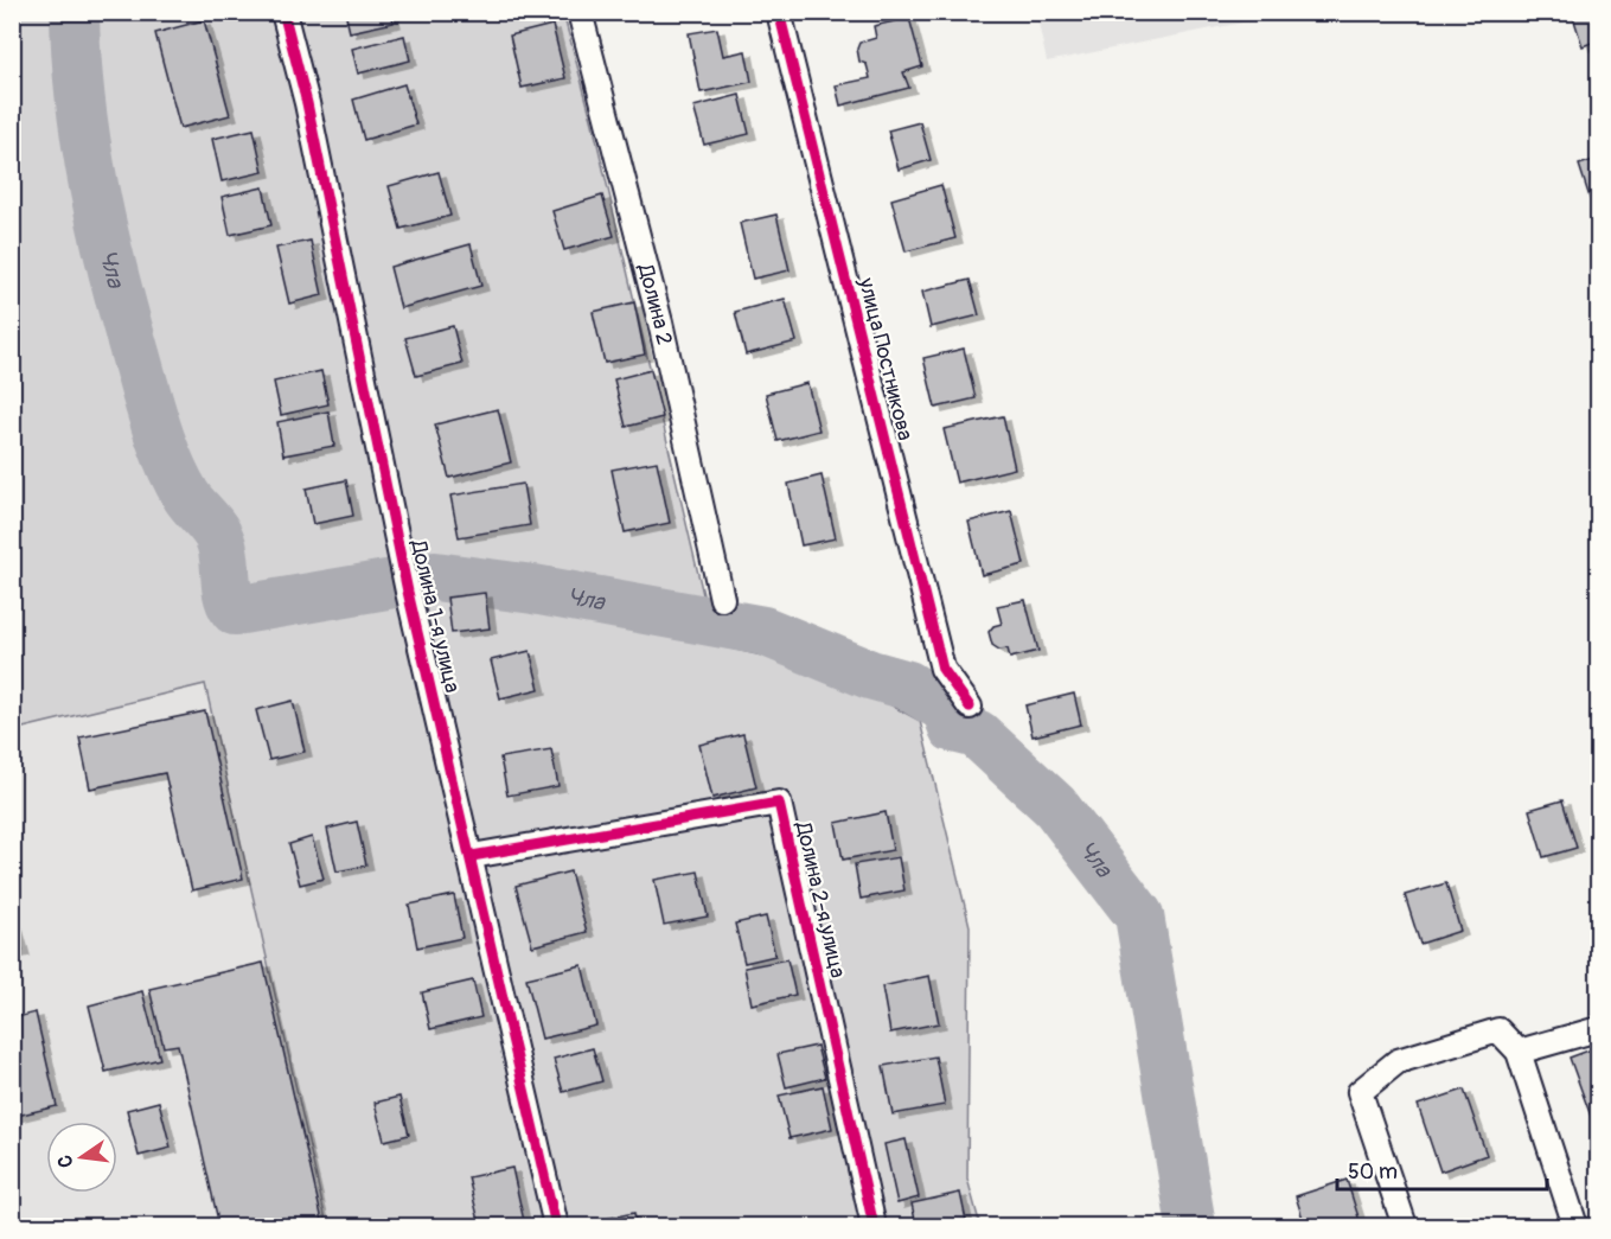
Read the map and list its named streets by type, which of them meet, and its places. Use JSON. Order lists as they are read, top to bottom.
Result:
{
  "streets": {
    "street": [
      "Долина 2",
      "улица Постникова",
      "Долина 1-я улица",
      "Долина 2-я улица"
    ]
  },
  "crossings": [
    ["Долина 1-я улица", "Долина 2-я улица"]
  ],
  "water": ["Чла"],
  "scale_bar": "50 m",
  "north": "left"
}
